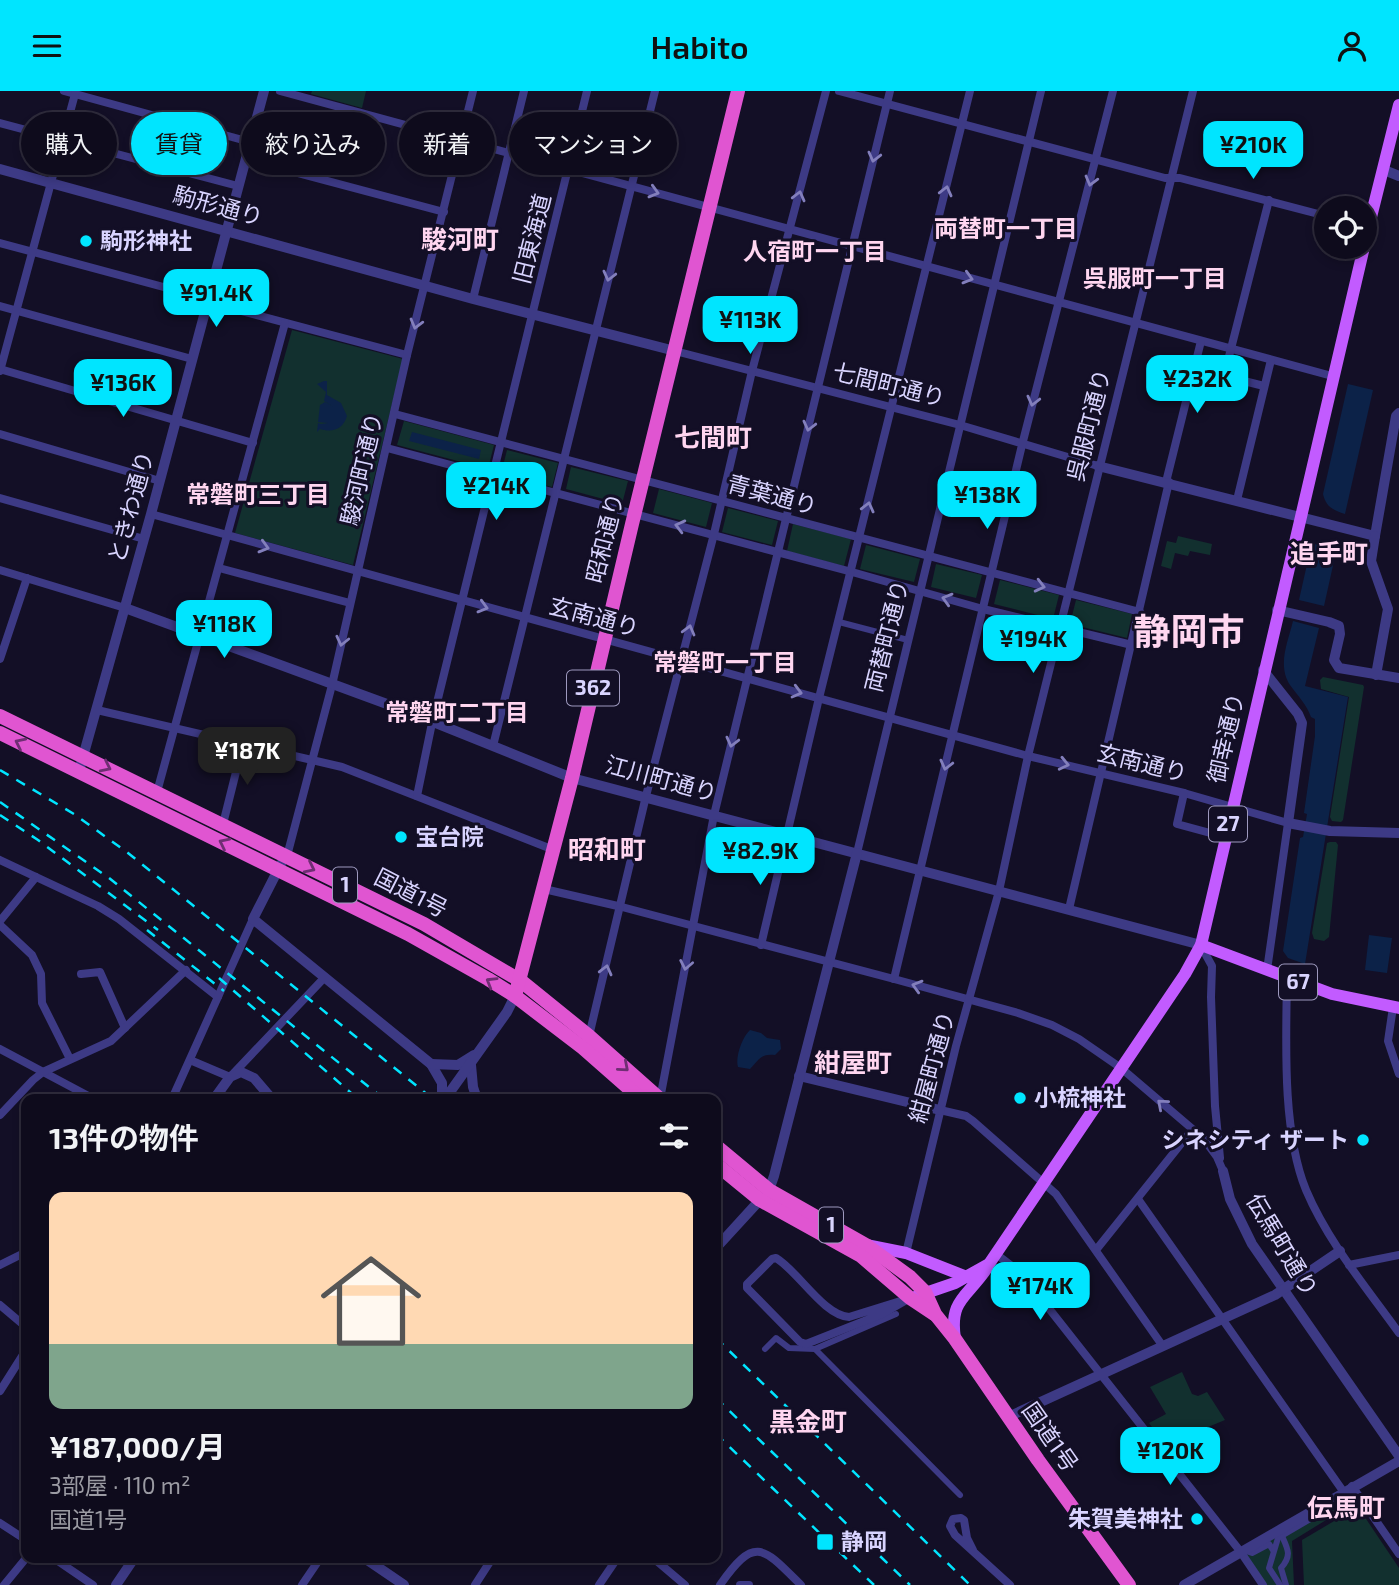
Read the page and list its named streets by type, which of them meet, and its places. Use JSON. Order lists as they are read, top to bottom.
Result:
{
  "streets": {
    "highway": [
      "昭和通り",
      "362",
      "1",
      "国道1号"
    ],
    "main road": ["御幸通り", "27", "67"],
    "street": [
      "駒形通り",
      "旧東海道",
      "七間町通り",
      "呉服町通り",
      "駿河町通り",
      "青葉通り",
      "ときわ通り",
      "玄南通り",
      "両替町通り",
      "江川町通り",
      "紺屋町通り",
      "伝馬町通り"
    ]
  },
  "crossings": [
    ["駒形通り", "七間町通り"],
    ["駒形通り", "駿河町通り"],
    ["駒形通り", "ときわ通り"],
    ["旧東海道", "七間町通り"],
    ["旧東海道", "青葉通り"],
    ["旧東海道", "玄南通り"],
    ["旧東海道", "江川町通り"],
    ["七間町通り", "呉服町通り"],
    ["七間町通り", "駿河町通り"],
    ["七間町通り", "昭和通り"],
    ["七間町通り", "両替町通り"],
    ["七間町通り", "御幸通り"],
    ["呉服町通り", "青葉通り"],
    ["呉服町通り", "玄南通り"],
    ["呉服町通り", "江川町通り"],
    ["呉服町通り", "紺屋町通り"],
    ["駿河町通り", "青葉通り"],
    ["駿河町通り", "玄南通り"],
    ["駿河町通り", "江川町通り"],
    ["駿河町通り", "国道1号"],
    ["青葉通り", "昭和通り"],
    ["青葉通り", "両替町通り"],
    ["ときわ通り", "玄南通り"],
    ["ときわ通り", "江川町通り"],
    ["ときわ通り", "国道1号"],
    ["昭和通り", "玄南通り"],
    ["昭和通り", "江川町通り"],
    ["昭和通り", "国道1号"],
    ["玄南通り", "両替町通り"],
    ["玄南通り", "御幸通り"],
    ["両替町通り", "江川町通り"],
    ["両替町通り", "国道1号"],
    ["御幸通り", "江川町通り"],
    ["御幸通り", "27"],
    ["御幸通り", "国道1号"],
    ["御幸通り", "67"],
    ["御幸通り", "伝馬町通り"],
    ["江川町通り", "67"],
    ["江川町通り", "紺屋町通り"],
    ["江川町通り", "伝馬町通り"],
    ["27", "国道1号"],
    ["67", "伝馬町通り"]
  ],
  "districts": [
    "両替町一丁目",
    "駿河町",
    "人宿町一丁目",
    "呉服町一丁目",
    "七間町",
    "常磐町三丁目",
    "追手町",
    "静岡市",
    "常磐町一丁目",
    "常磐町二丁目",
    "昭和町",
    "紺屋町",
    "黒金町",
    "伝馬町"
  ],
  "places": {
    "other": [
      "駒形神社",
      "宝台院",
      "小梳神社",
      "シネシティ ザート",
      "朱賀美神社"
    ],
    "transit": ["静岡"]
  },
  "page": {
    "header": "Habito",
    "chip": [
      "購入",
      "賃貸",
      "絞り込み",
      "新着",
      "マンション"
    ],
    "price": [
      "¥210K",
      "¥91.4K",
      "¥113K",
      "¥232K",
      "¥136K",
      "¥214K",
      "¥138K",
      "¥118K",
      "¥194K",
      "¥187K",
      "¥82.9K",
      "¥174K",
      "¥120K"
    ],
    "heading": "13件の物件",
    "list": [
      {
        "name": "¥187,000/月",
        "note": "3部屋 · 110 m² · 国道1号"
      }
    ]
  }
}
